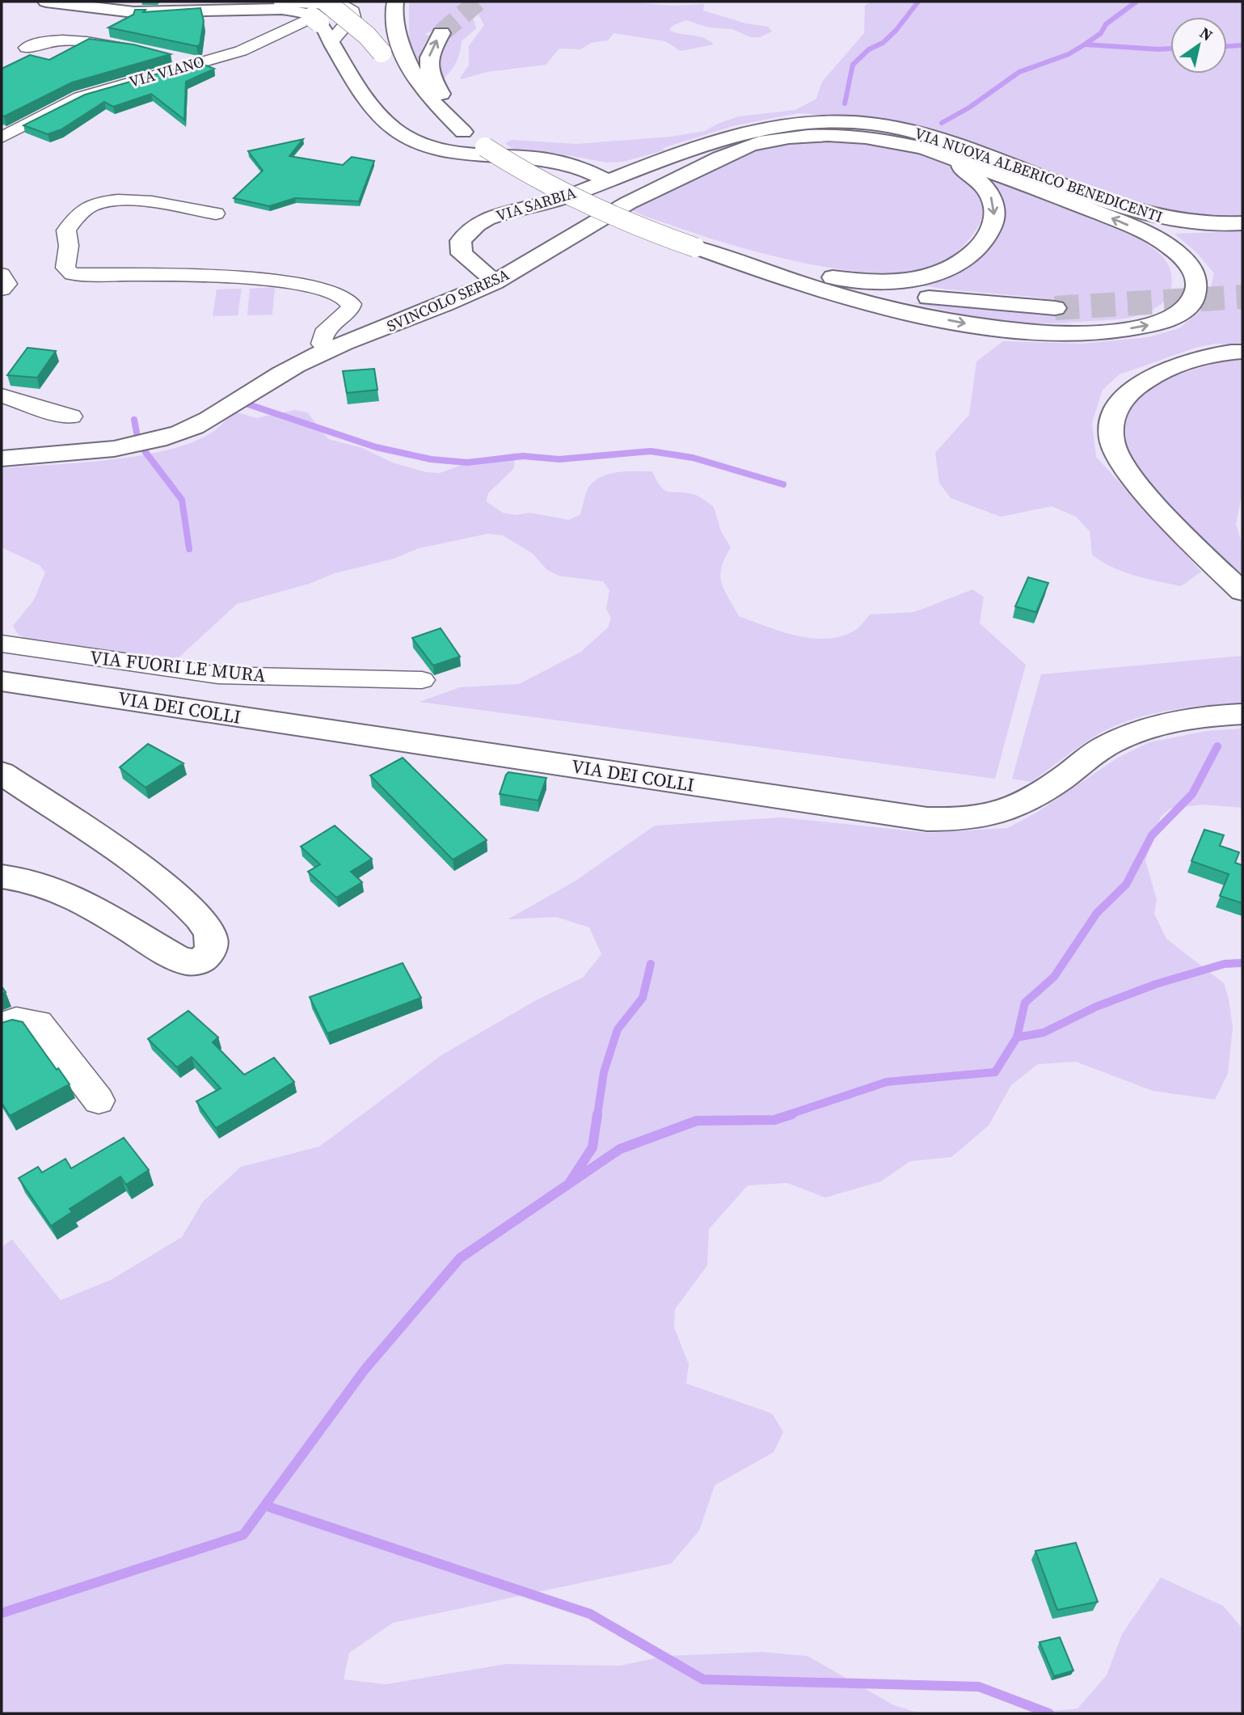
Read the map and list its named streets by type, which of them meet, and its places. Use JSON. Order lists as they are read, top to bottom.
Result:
{
  "streets": {
    "main road": [
      "VIA NUOVA ALBERICO BENEDICENTI",
      "VIA SARBIA",
      "SVINCOLO SERESA",
      "VIA DEI COLLI"
    ],
    "street": ["VIA VIANO", "VIA FUORI LE MURA"]
  },
  "crossings": [
    ["VIA NUOVA ALBERICO BENEDICENTI", "VIA SARBIA"],
    ["VIA SARBIA", "SVINCOLO SERESA"]
  ],
  "north": "top right"
}
